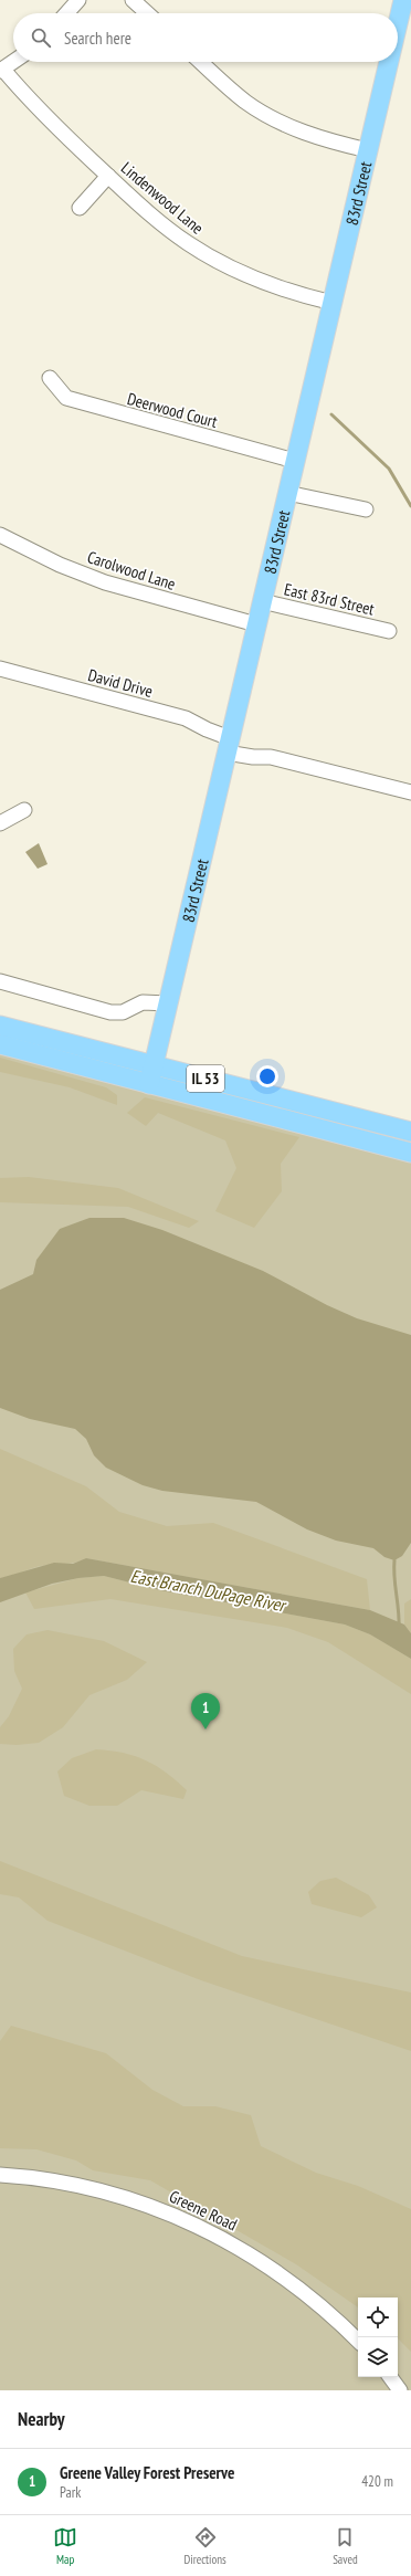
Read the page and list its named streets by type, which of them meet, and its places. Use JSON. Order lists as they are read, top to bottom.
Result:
{
  "streets": {
    "main road": ["83rd Street", "IL 53"],
    "street": [
      "Lindenwood Lane",
      "Deerwood Court",
      "Carolwood Lane",
      "East 83rd Street",
      "David Drive",
      "Greene Road"
    ]
  },
  "crossings": [
    ["83rd Street", "Lindenwood Lane"],
    ["83rd Street", "Deerwood Court"],
    ["83rd Street", "Carolwood Lane"],
    ["83rd Street", "East 83rd Street"],
    ["83rd Street", "David Drive"],
    ["83rd Street", "IL 53"]
  ],
  "water": ["East Branch DuPage River"],
  "page": {
    "search": "Search here",
    "pins": "1",
    "heading": "Nearby",
    "list": [
      {
        "mark": "1",
        "name": "Greene Valley Forest Preserve",
        "note": "Park",
        "value": "420 m"
      }
    ],
    "nav": ["Map", "Directions", "Saved"]
  }
}
